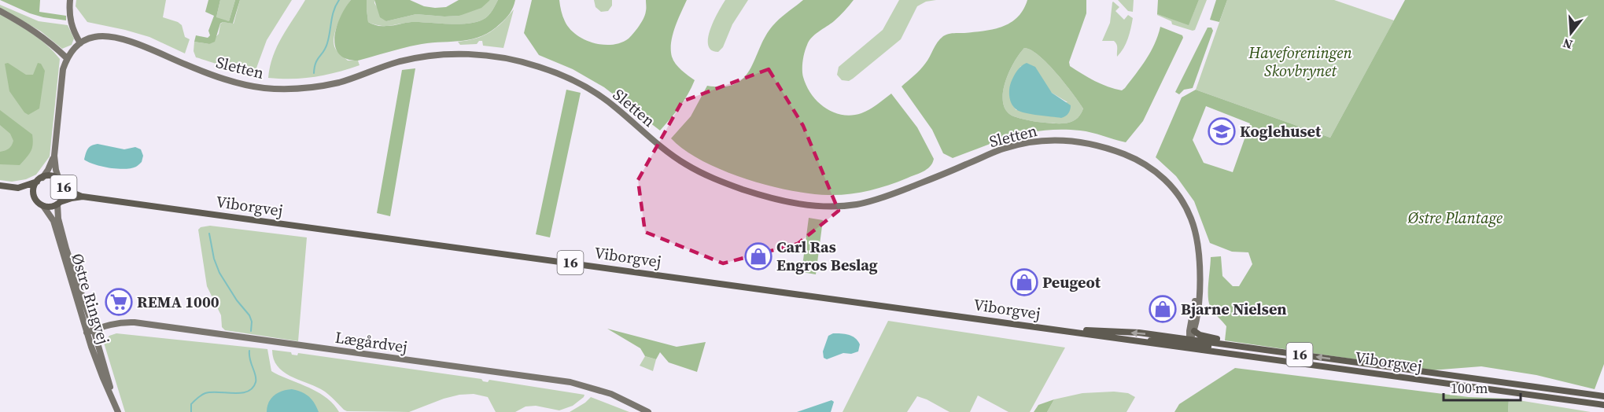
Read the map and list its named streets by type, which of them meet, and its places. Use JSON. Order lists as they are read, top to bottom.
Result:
{
  "streets": {
    "main road": ["16", "Viborgvej"],
    "street": ["Sletten", "Østre Ringvej", "Lægårdvej"]
  },
  "crossings": [
    ["Sletten", "Viborgvej"],
    ["16", "Viborgvej"],
    ["16", "Østre Ringvej"],
    ["Viborgvej", "Østre Ringvej"],
    ["Østre Ringvej", "Lægårdvej"]
  ],
  "parks": ["Haveforeningen Skovbrynet", "Østre Plantage"],
  "places": {
    "school or university": ["Koglehuset"],
    "shop": ["Carl Ras Engros Beslag", "Peugeot", "Bjarne Nielsen"],
    "supermarket": ["REMA 1000"]
  },
  "scale_bar": "100 m",
  "north": "bottom"
}
